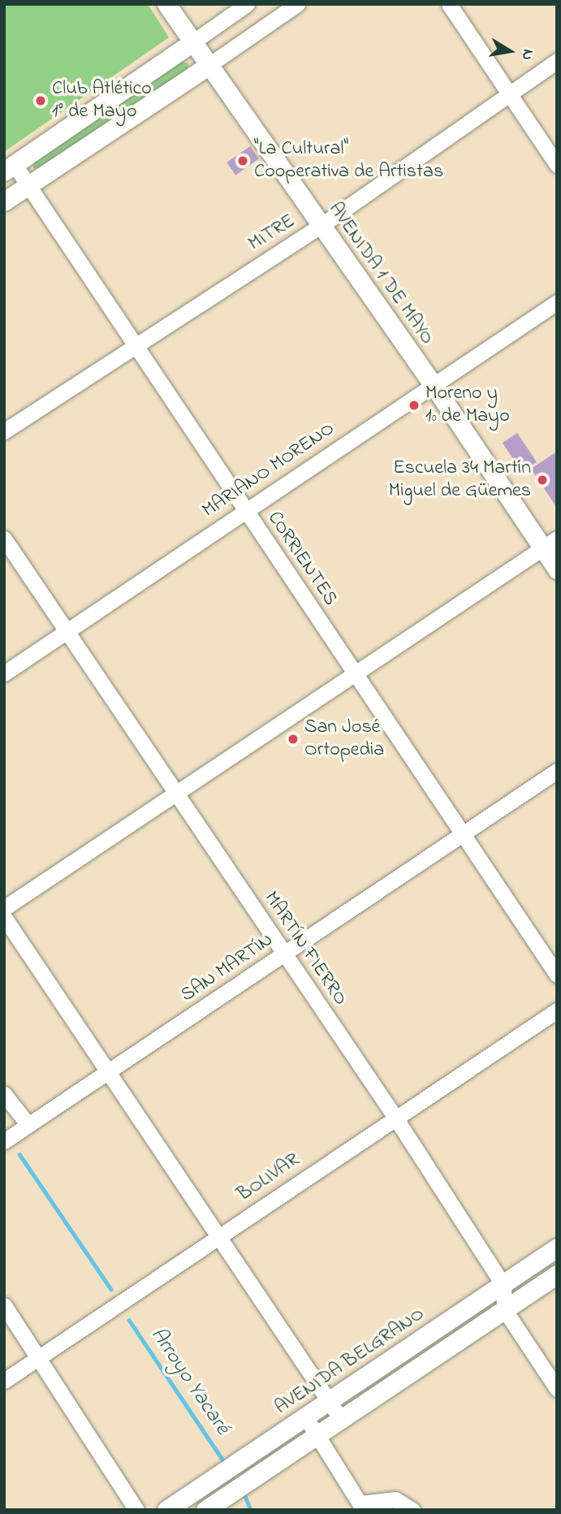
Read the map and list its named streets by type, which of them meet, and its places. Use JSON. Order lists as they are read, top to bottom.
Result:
{
  "streets": {
    "main road": ["AVENIDA 1 DE MAYO", "AVENIDA BELGRANO"],
    "street": [
      "MITRE",
      "MARIANO MORENO",
      "CORRIENTES",
      "MARTÍN FIERRO",
      "SAN MARTÍN",
      "BOLIVAR"
    ]
  },
  "crossings": [
    ["MITRE", "AVENIDA 1 DE MAYO"],
    ["MITRE", "CORRIENTES"],
    ["AVENIDA 1 DE MAYO", "MARIANO MORENO"],
    ["MARIANO MORENO", "CORRIENTES"],
    ["MARIANO MORENO", "MARTÍN FIERRO"],
    ["CORRIENTES", "SAN MARTÍN"],
    ["MARTÍN FIERRO", "SAN MARTÍN"],
    ["MARTÍN FIERRO", "BOLIVAR"],
    ["MARTÍN FIERRO", "AVENIDA BELGRANO"]
  ],
  "water": ["Arroyo Yacaré"],
  "places": [
    "Club Atlético 1° de Mayo",
    "\"La Cultural\" Cooperativa de Artistas",
    "Moreno y 1º de Mayo",
    "Escuela 34 Martín Miguel de Güemes",
    "San José Ortopedia"
  ],
  "north": "right"
}
